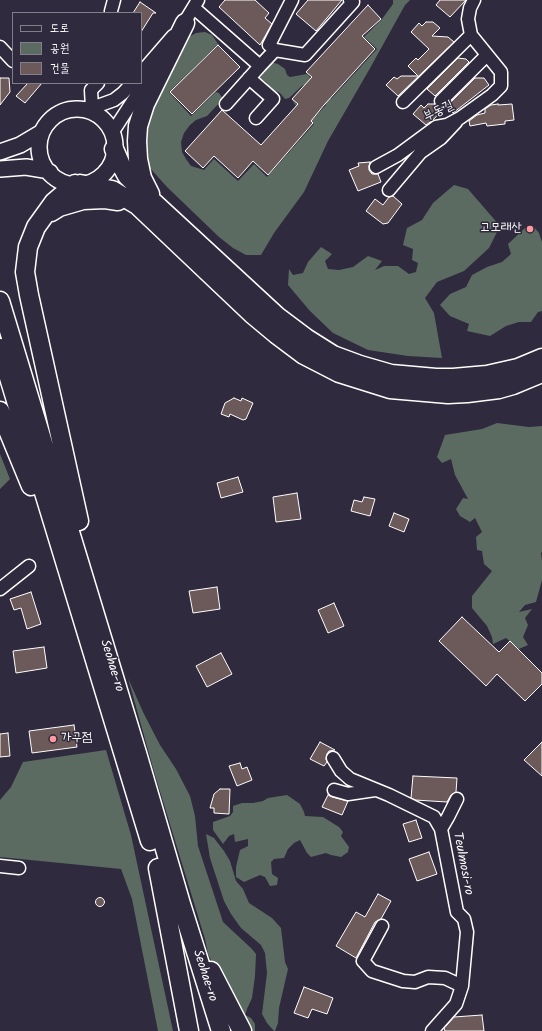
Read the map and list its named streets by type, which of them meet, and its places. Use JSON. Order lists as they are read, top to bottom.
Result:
{
  "streets": {
    "highway": ["Seohae-ro"],
    "street": ["부동길", "Teulmosi-ro"]
  },
  "places": ["고모래산", "가구점"],
  "legend": ["도로", "공원", "건물"]
}
